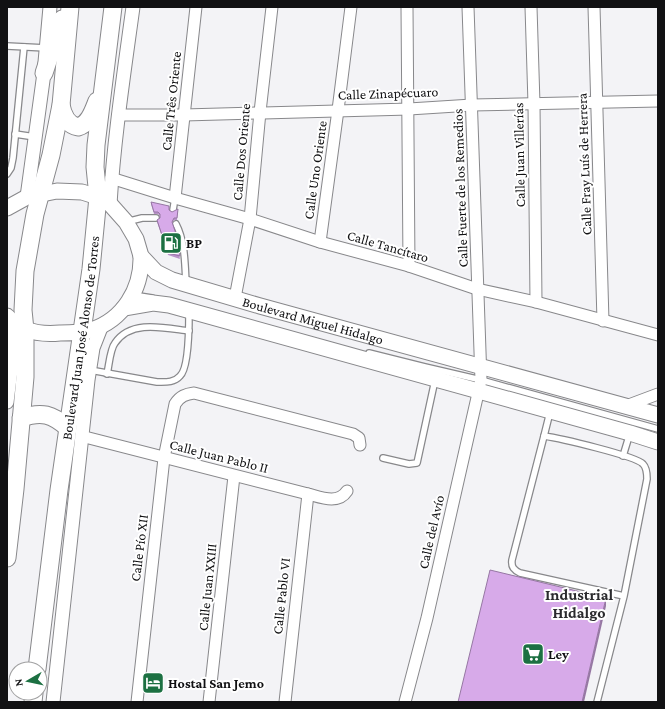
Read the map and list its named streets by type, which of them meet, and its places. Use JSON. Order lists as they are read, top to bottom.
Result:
{
  "streets": {
    "main road": ["Boulevard Miguel Hidalgo", "Boulevard Juan José Alonso de Torres"],
    "street": [
      "Calle Zinapécuaro",
      "Calle Três Oriente",
      "Calle Dos Oriente",
      "Calle Juan Villerías",
      "Calle Fray Luís de Herrera",
      "Calle Uno Oriente",
      "Calle Fuerte de los Remedios",
      "Calle Tancítaro",
      "Calle Juan Pablo II",
      "Calle del Avío",
      "Calle Pío XII",
      "Calle Juan XXIII",
      "Calle Pablo VI"
    ]
  },
  "crossings": [
    ["Calle Zinapécuaro", "Calle Três Oriente"],
    ["Calle Zinapécuaro", "Calle Dos Oriente"],
    ["Calle Zinapécuaro", "Calle Juan Villerías"],
    ["Calle Zinapécuaro", "Calle Fray Luís de Herrera"],
    ["Calle Zinapécuaro", "Calle Uno Oriente"],
    ["Calle Zinapécuaro", "Calle Fuerte de los Remedios"],
    ["Calle Zinapécuaro", "Boulevard Juan José Alonso de Torres"],
    ["Calle Três Oriente", "Calle Tancítaro"],
    ["Calle Dos Oriente", "Calle Tancítaro"],
    ["Calle Dos Oriente", "Boulevard Miguel Hidalgo"],
    ["Calle Juan Villerías", "Calle Tancítaro"],
    ["Calle Fray Luís de Herrera", "Calle Tancítaro"],
    ["Calle Uno Oriente", "Calle Tancítaro"],
    ["Calle Fuerte de los Remedios", "Calle Tancítaro"],
    ["Calle Fuerte de los Remedios", "Boulevard Miguel Hidalgo"],
    ["Calle Fuerte de los Remedios", "Calle del Avío"],
    ["Calle Tancítaro", "Boulevard Juan José Alonso de Torres"],
    ["Boulevard Miguel Hidalgo", "Boulevard Juan José Alonso de Torres"],
    ["Boulevard Miguel Hidalgo", "Calle del Avío"],
    ["Boulevard Juan José Alonso de Torres", "Calle Juan Pablo II"],
    ["Calle Juan Pablo II", "Calle Pío XII"],
    ["Calle Juan Pablo II", "Calle Juan XXIII"],
    ["Calle Juan Pablo II", "Calle Pablo VI"]
  ],
  "districts": ["Industrial Hidalgo"],
  "places": {
    "fuel station": ["BP"],
    "supermarket": ["Ley"],
    "hotel": ["Hostal San Jemo"]
  },
  "north": "left"
}
